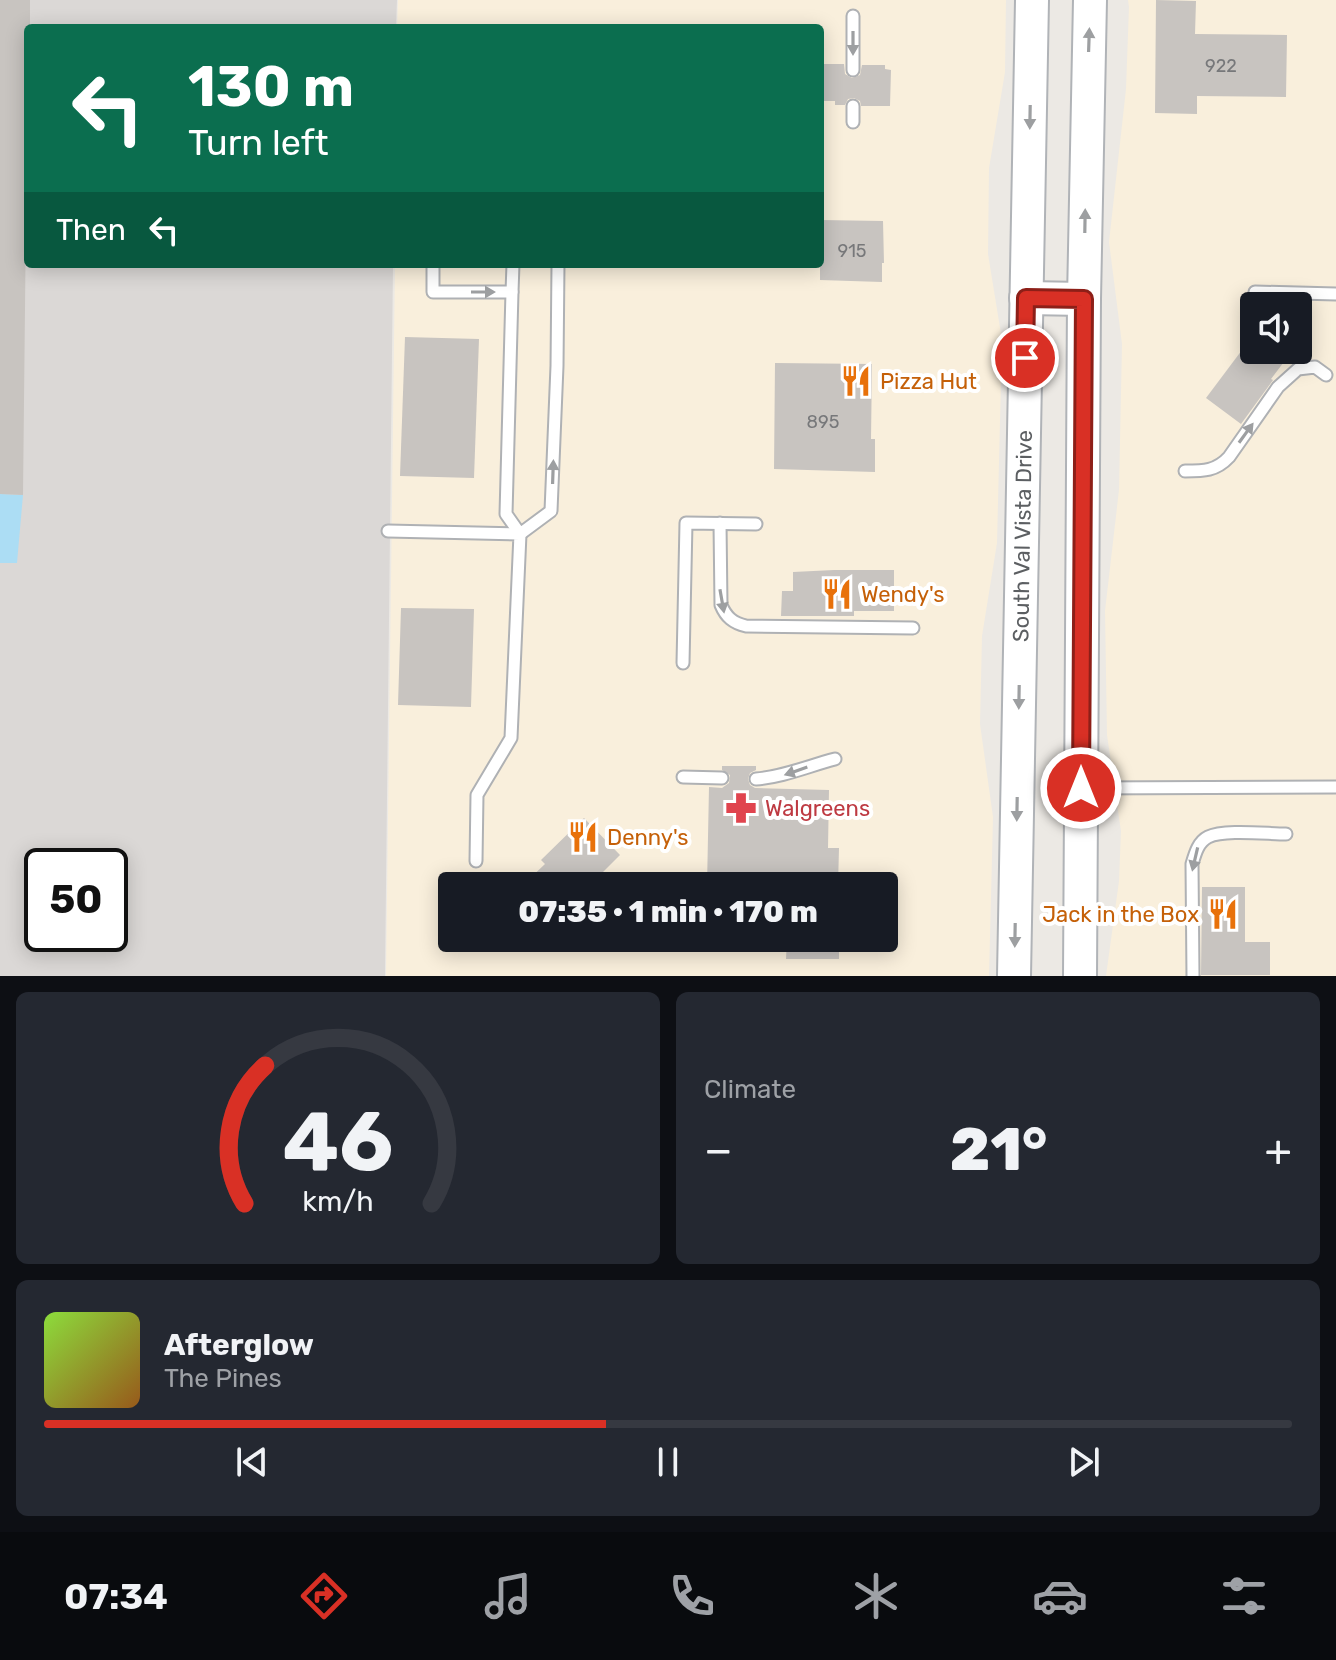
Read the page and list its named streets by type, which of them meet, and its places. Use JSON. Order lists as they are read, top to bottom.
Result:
{
  "streets": {
    "main road": ["South Val Vista Drive"]
  },
  "places": {
    "restaurant": [
      "Pizza Hut",
      "Wendy's",
      "Denny's",
      "Jack in the Box"
    ],
    "pharmacy": ["Walgreens"]
  },
  "house_numbers": ["922", "915", "895"],
  "page": {
    "turn": ["130 m", "Turn left"],
    "then": "Then",
    "limit": "50",
    "trip": "07:35 · 1 min · 170 m",
    "tile": "Climate",
    "heat": ["−", "21°", "+"],
    "song": ["Afterglow", "The Pines"],
    "tabs": "07:34",
    "gauge": ["46", "km/h"]
  }
}
